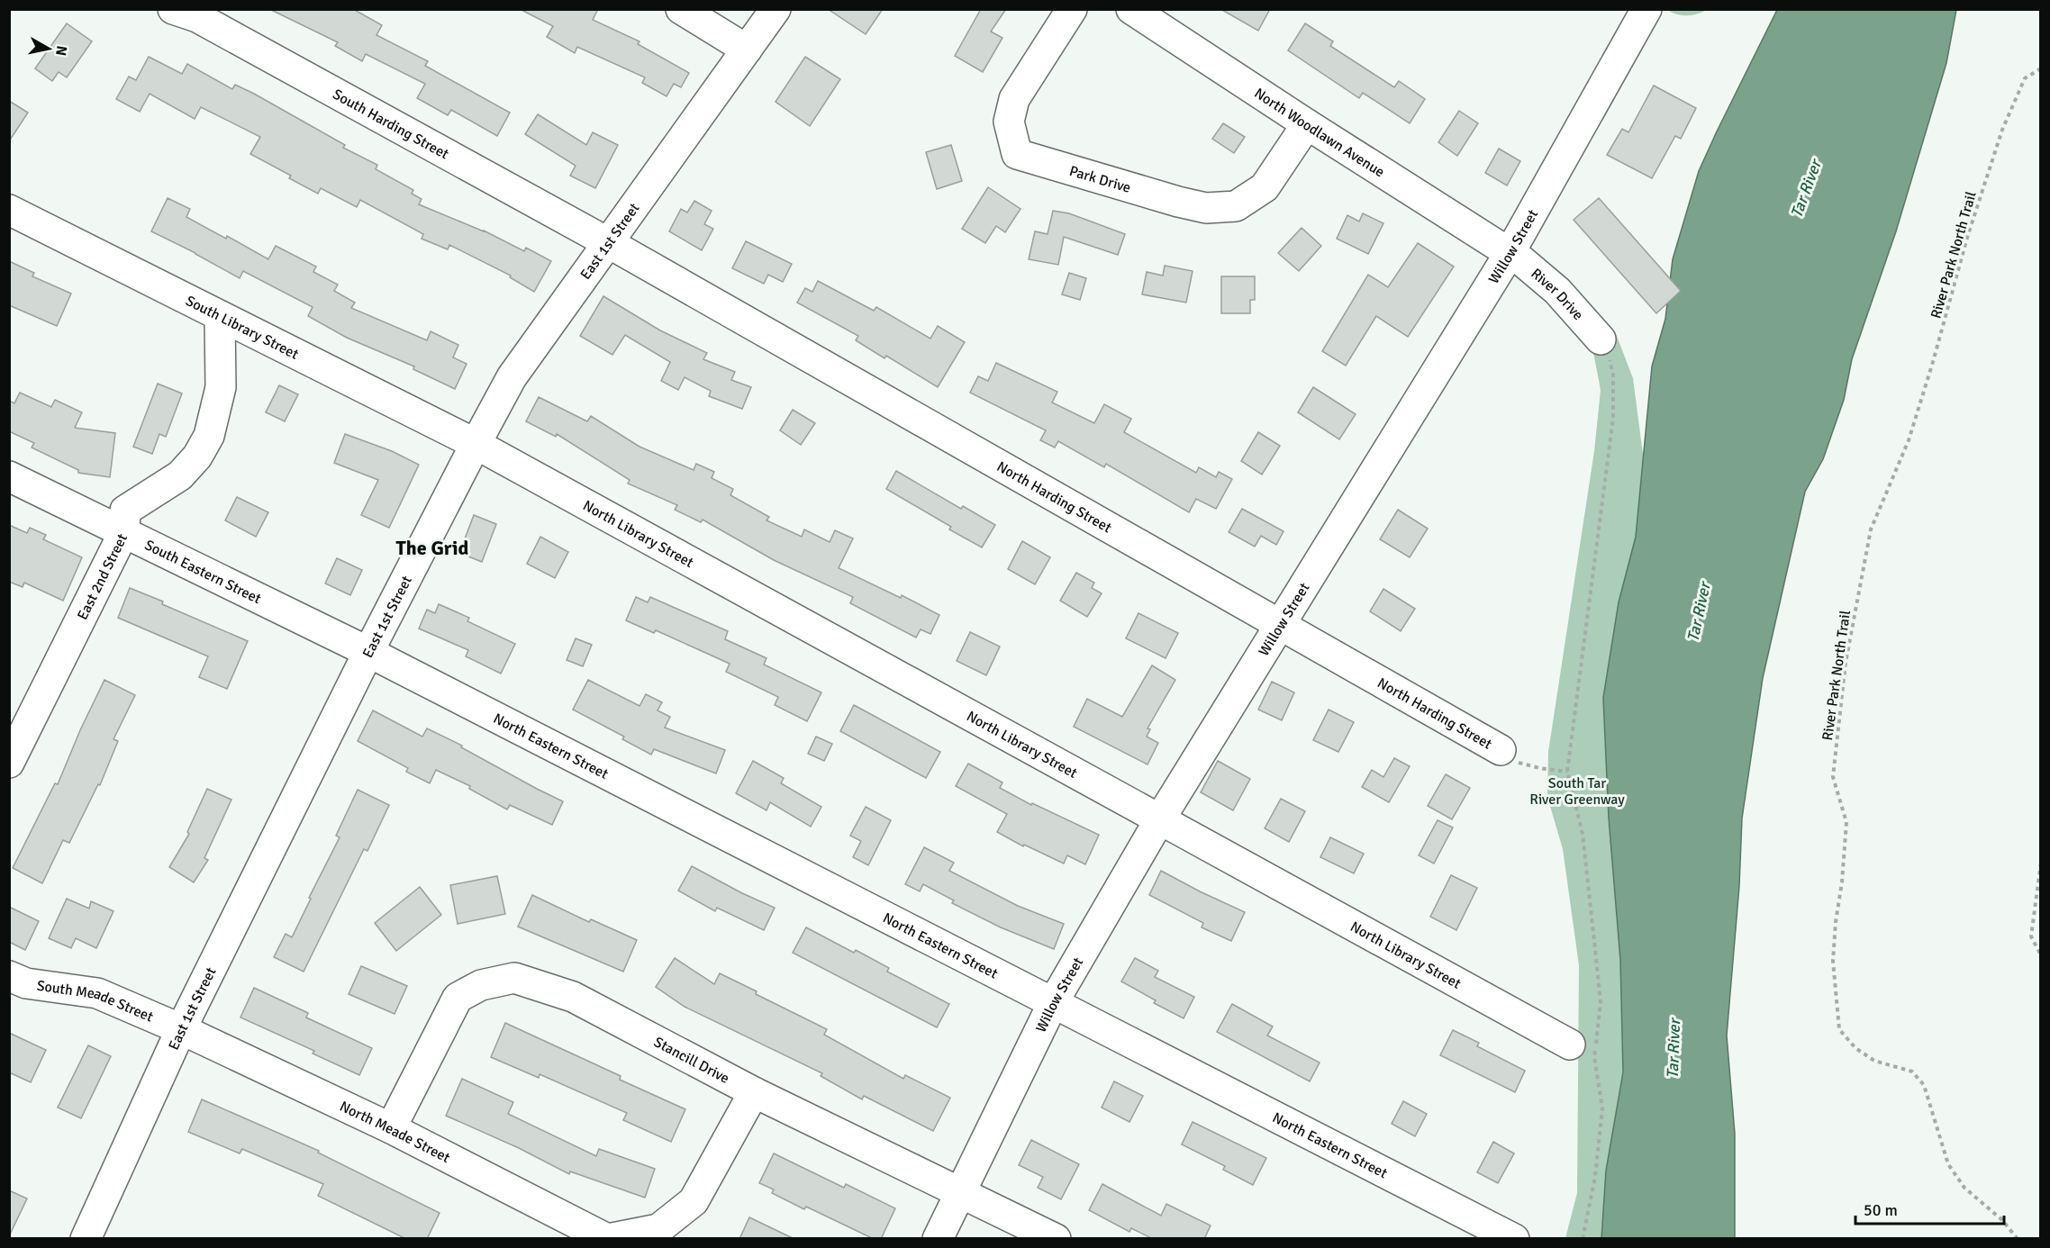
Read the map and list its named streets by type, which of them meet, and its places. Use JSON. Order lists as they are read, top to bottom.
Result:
{
  "streets": {
    "street": [
      "South Harding Street",
      "North Woodlawn Avenue",
      "Park Drive",
      "East 1st Street",
      "Willow Street",
      "River Drive",
      "South Library Street",
      "North Harding Street",
      "North Library Street",
      "South Eastern Street",
      "East 2nd Street",
      "North Eastern Street",
      "South Meade Street",
      "Stancill Drive",
      "North Meade Street"
    ],
    "path": ["River Park North Trail"]
  },
  "crossings": [
    ["South Harding Street", "East 1st Street"],
    ["South Harding Street", "North Harding Street"],
    ["North Woodlawn Avenue", "Park Drive"],
    ["North Woodlawn Avenue", "Willow Street"],
    ["North Woodlawn Avenue", "River Drive"],
    ["East 1st Street", "South Library Street"],
    ["East 1st Street", "North Harding Street"],
    ["East 1st Street", "North Library Street"],
    ["East 1st Street", "South Eastern Street"],
    ["East 1st Street", "North Eastern Street"],
    ["East 1st Street", "South Meade Street"],
    ["East 1st Street", "North Meade Street"],
    ["Willow Street", "River Drive"],
    ["Willow Street", "North Harding Street"],
    ["Willow Street", "North Library Street"],
    ["Willow Street", "North Eastern Street"],
    ["Willow Street", "Stancill Drive"],
    ["South Library Street", "North Library Street"],
    ["South Library Street", "East 2nd Street"],
    ["South Eastern Street", "East 2nd Street"],
    ["South Eastern Street", "North Eastern Street"],
    ["South Meade Street", "North Meade Street"],
    ["Stancill Drive", "North Meade Street"]
  ],
  "districts": ["The Grid"],
  "water": ["Tar River"],
  "parks": ["South Tar River Greenway"],
  "scale_bar": "50 m",
  "north": "right"
}
